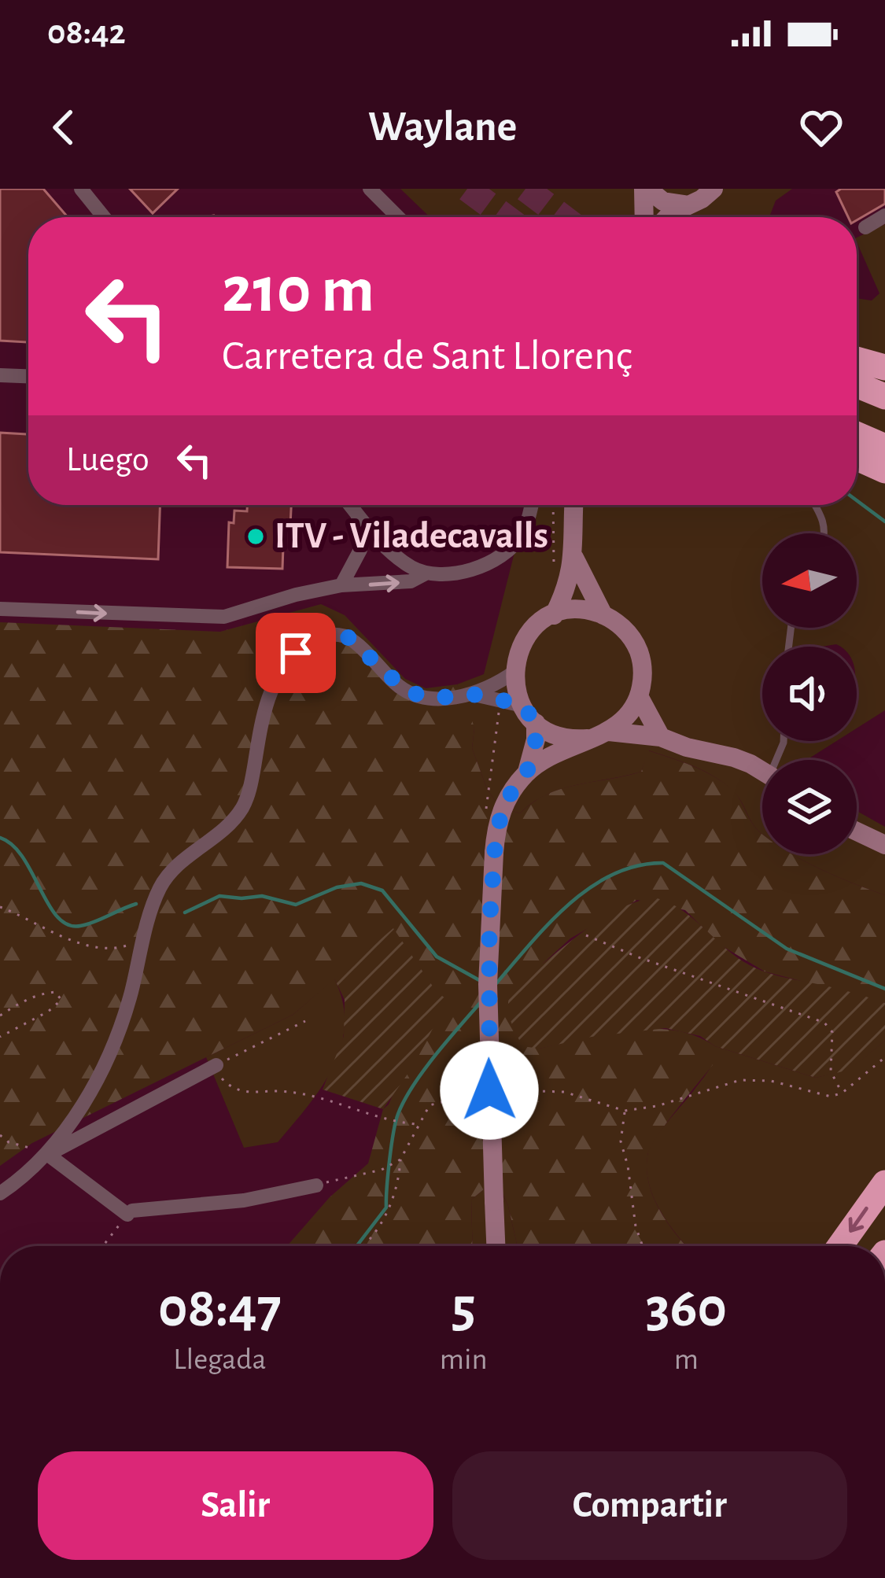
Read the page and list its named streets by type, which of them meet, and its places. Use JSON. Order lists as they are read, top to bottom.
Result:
{
  "places": ["ITV - Viladecavalls"],
  "north": "left",
  "page": {
    "status": "08:42",
    "header": "Waylane",
    "turn": ["210 m", "Carretera de Sant Llorenç"],
    "then": "Luego",
    "eta": [
      "08:47",
      "Llegada",
      "5",
      "min",
      "360",
      "m"
    ],
    "buttons": ["Salir", "Compartir"]
  }
}
